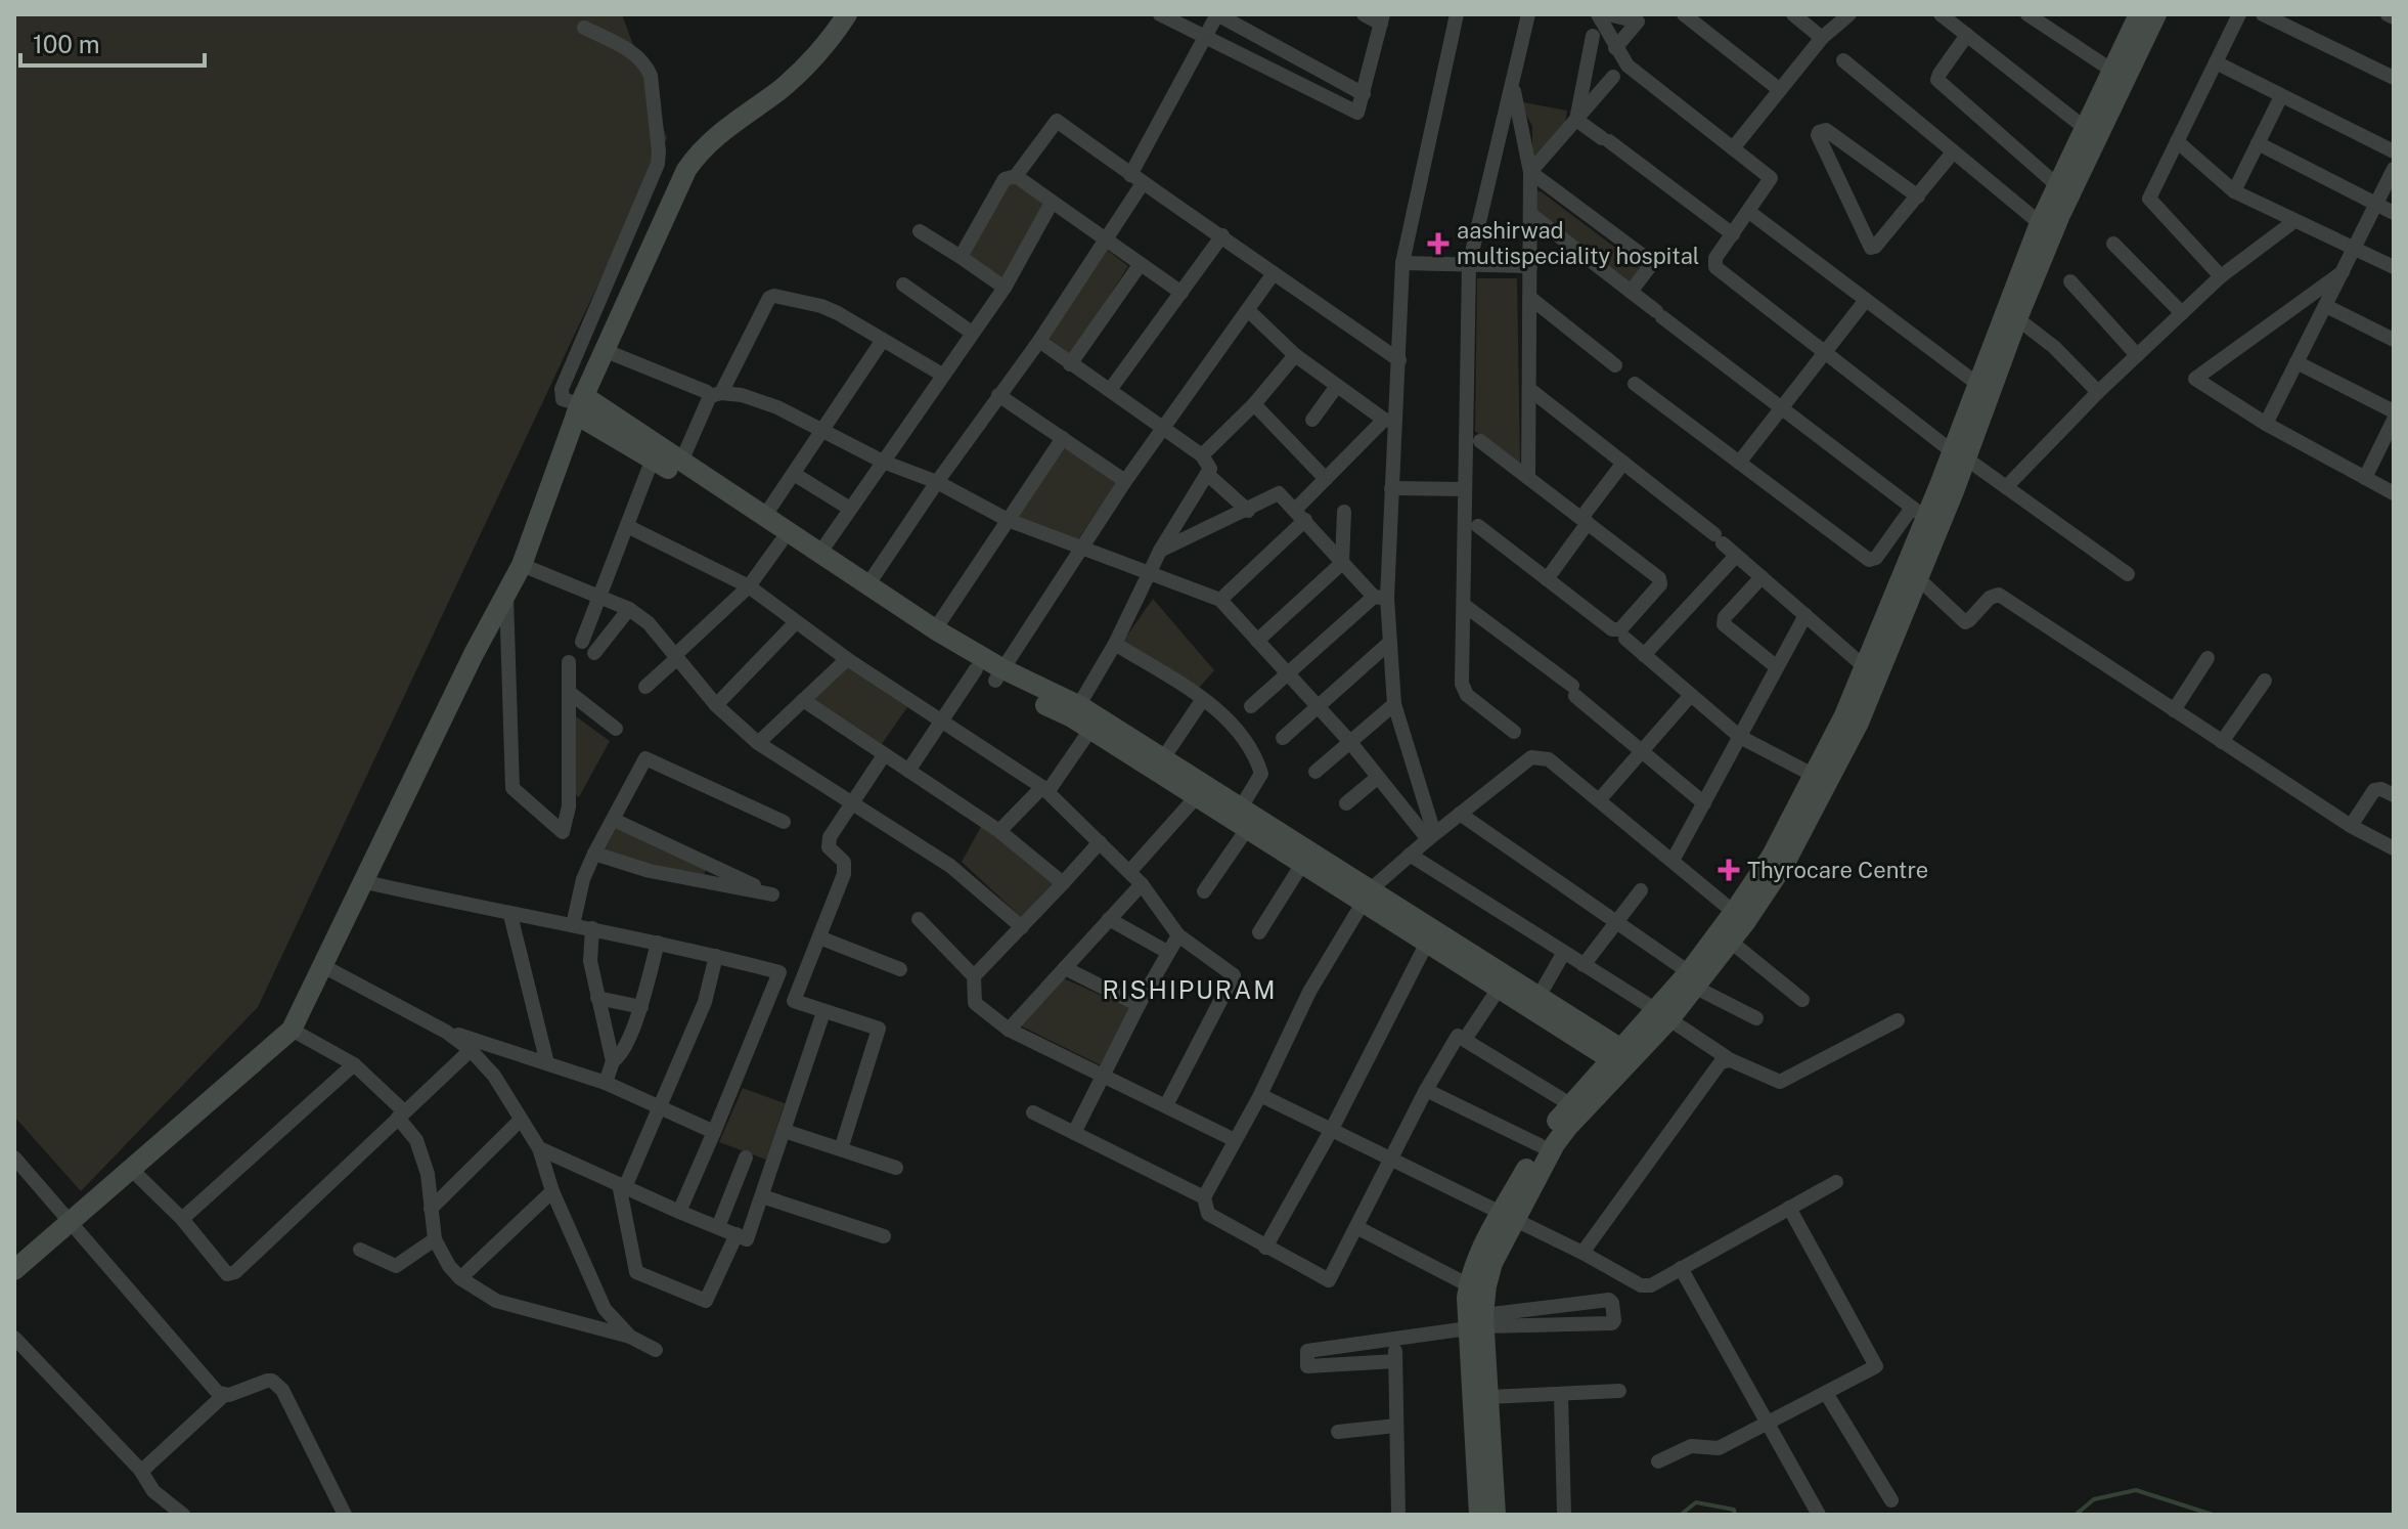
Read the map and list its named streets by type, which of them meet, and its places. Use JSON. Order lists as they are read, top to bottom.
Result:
{
  "districts": ["RISHIPURAM"],
  "places": {
    "health": ["aashirwad multispeciality hospital", "Thyrocare Centre"]
  },
  "scale_bar": "100 m"
}
